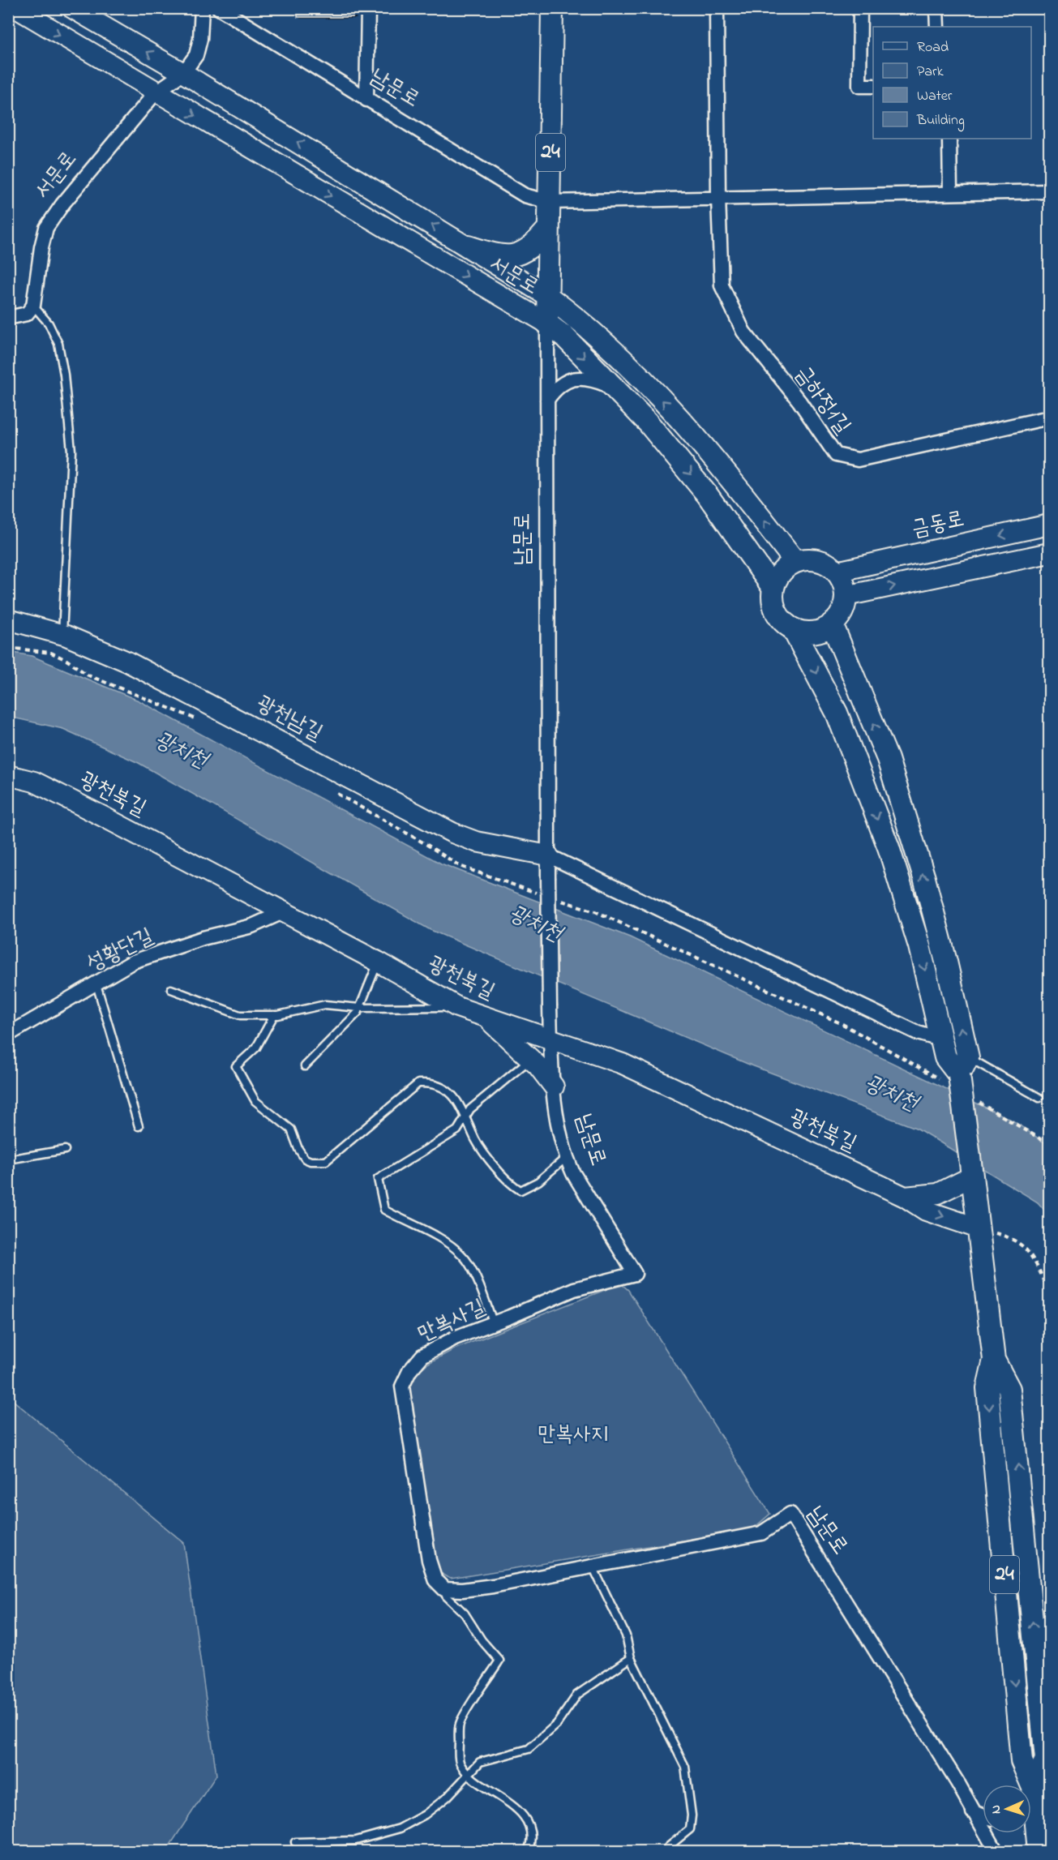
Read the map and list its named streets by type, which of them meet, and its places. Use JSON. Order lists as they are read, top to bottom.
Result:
{
  "streets": {
    "main road": ["남문로", "24", "서문로"],
    "street": [
      "금하정1길",
      "금동로",
      "광천남길",
      "광천북길",
      "성황단길",
      "만복사길"
    ]
  },
  "crossings": [
    ["남문로", "서문로"],
    ["남문로", "광천남길"],
    ["남문로", "광천북길"],
    ["남문로", "만복사길"],
    ["24", "광천북길"],
    ["서문로", "금동로"],
    ["광천북길", "성황단길"]
  ],
  "water": ["광치천"],
  "parks": ["만복사지"],
  "legend": [
    "Road",
    "Park",
    "Water",
    "Building"
  ],
  "north": "left"
}
